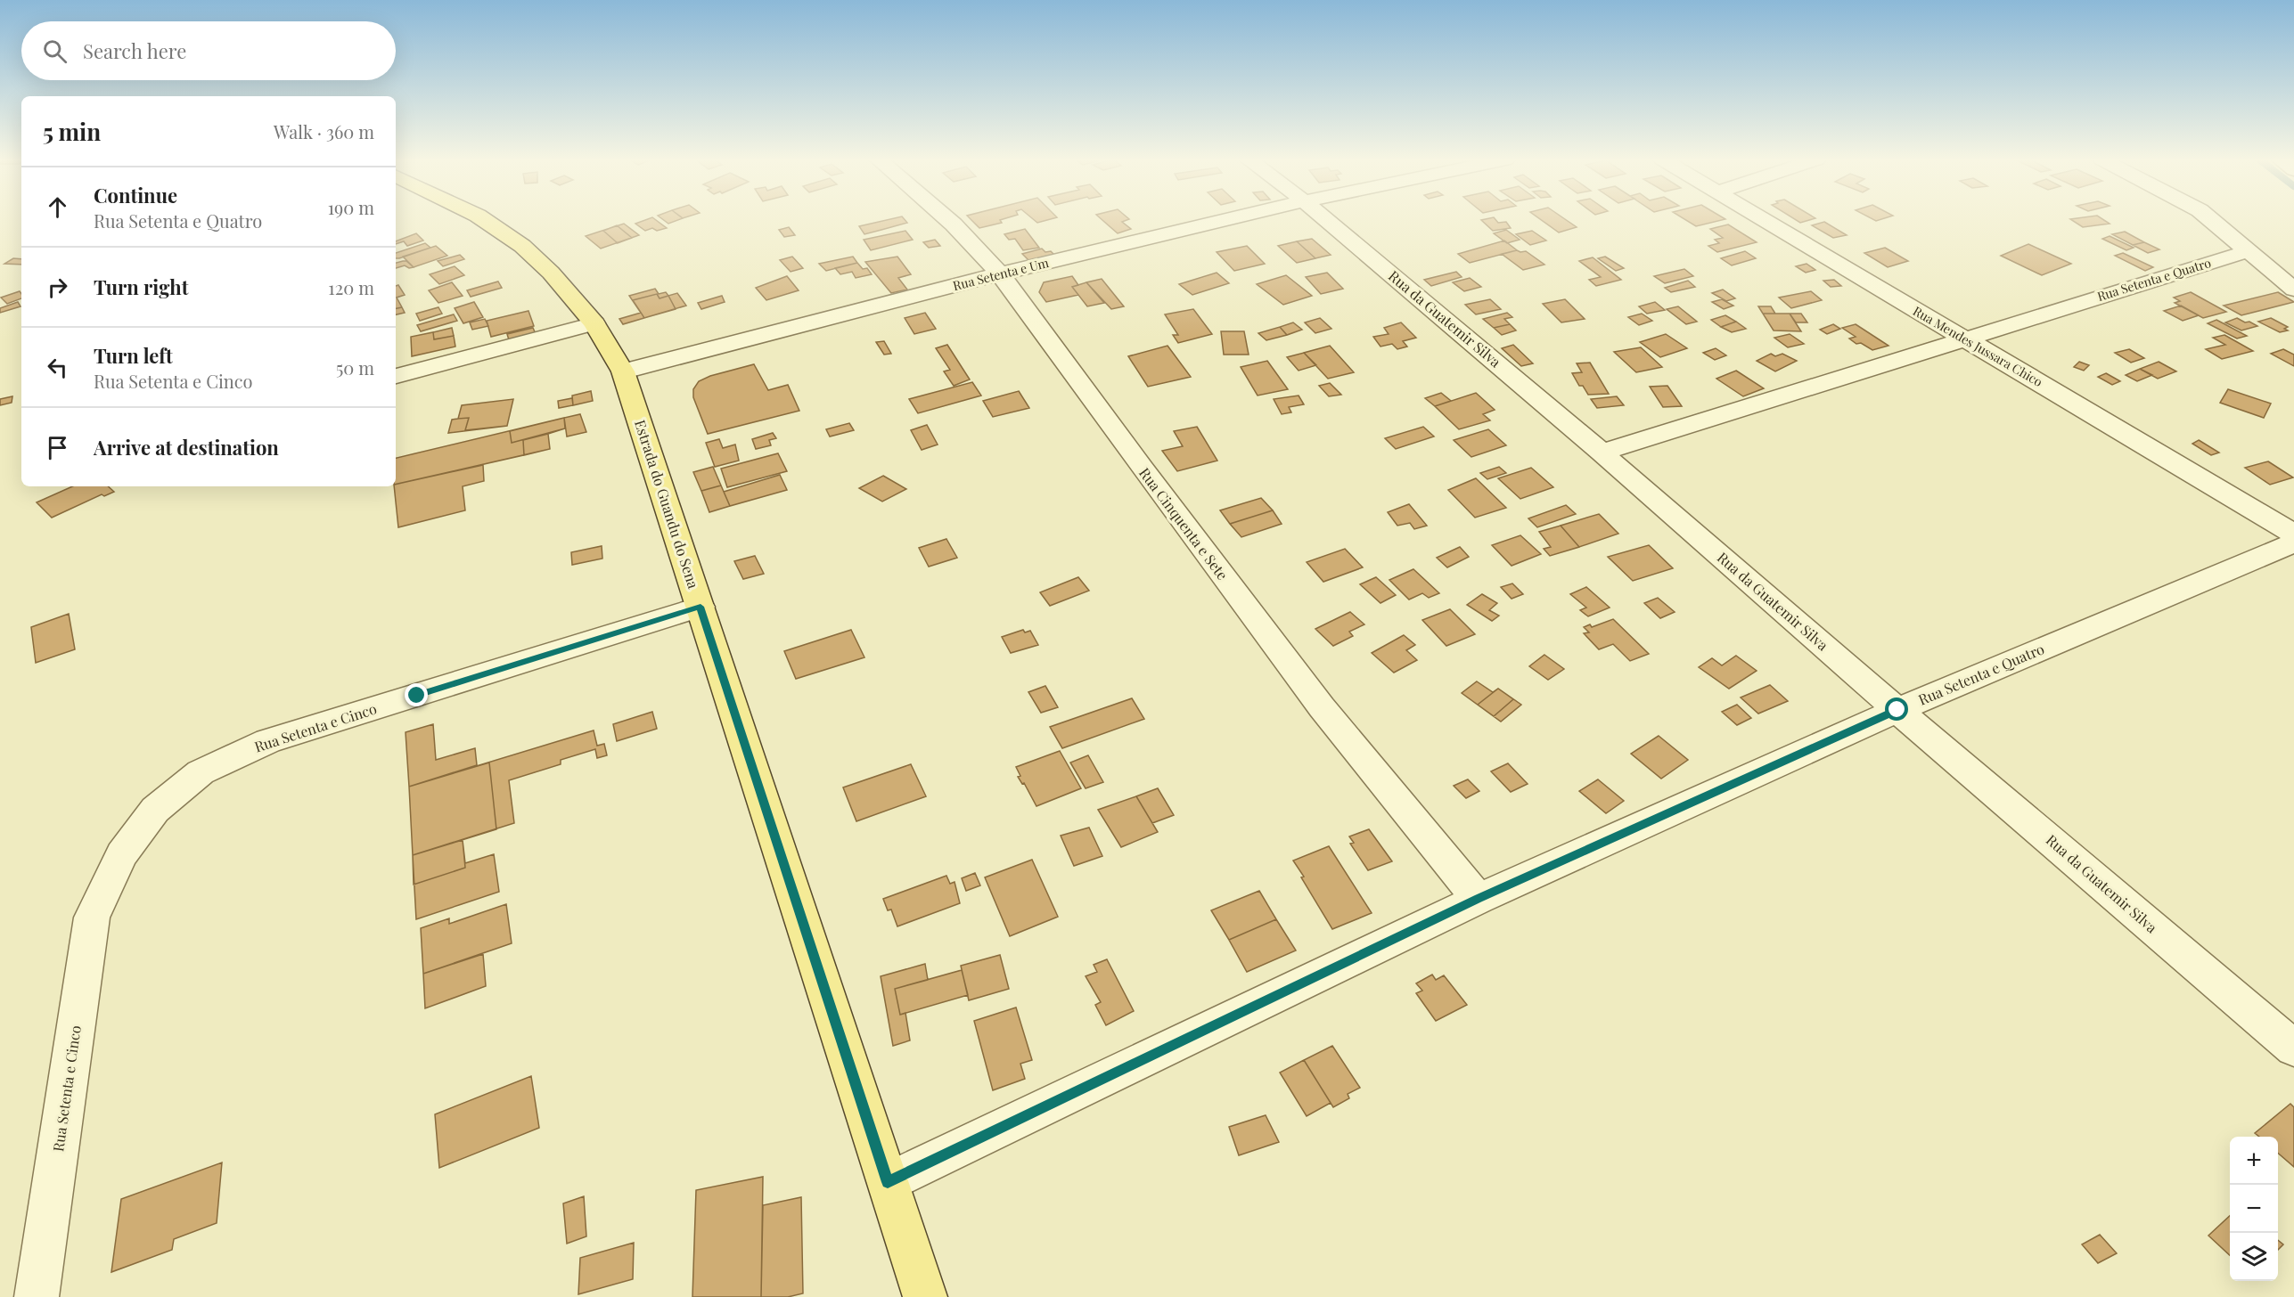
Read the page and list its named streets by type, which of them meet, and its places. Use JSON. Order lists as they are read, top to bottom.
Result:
{
  "streets": {
    "main road": ["Estrada do Guandu do Sena"],
    "street": [
      "Rua Setenta e Um",
      "Rua Setenta e Quatro",
      "Rua da Guatemir Silva",
      "Rua Mendes Jussara Chico",
      "Rua Cinquenta e Sete",
      "Rua Setenta e Cinco"
    ]
  },
  "crossings": [
    ["Rua Setenta e Um", "Estrada do Guandu do Sena"],
    ["Rua Setenta e Um", "Rua Cinquenta e Sete"],
    ["Rua Setenta e Quatro", "Rua da Guatemir Silva"],
    ["Rua Setenta e Quatro", "Rua Mendes Jussara Chico"],
    ["Rua Setenta e Quatro", "Estrada do Guandu do Sena"],
    ["Rua Setenta e Quatro", "Rua Cinquenta e Sete"],
    ["Estrada do Guandu do Sena", "Rua Setenta e Cinco"]
  ],
  "page": {
    "search": "Search here",
    "heading": ["5 min", "Walk · 360 m"],
    "list": [
      ["Continue", "Rua Setenta e Quatro", "190 m"],
      ["Turn right", "120 m"],
      ["Turn left", "Rua Setenta e Cinco", "50 m"],
      "Arrive at destination"
    ],
    "map_buttons": ["+", "−"]
  }
}
